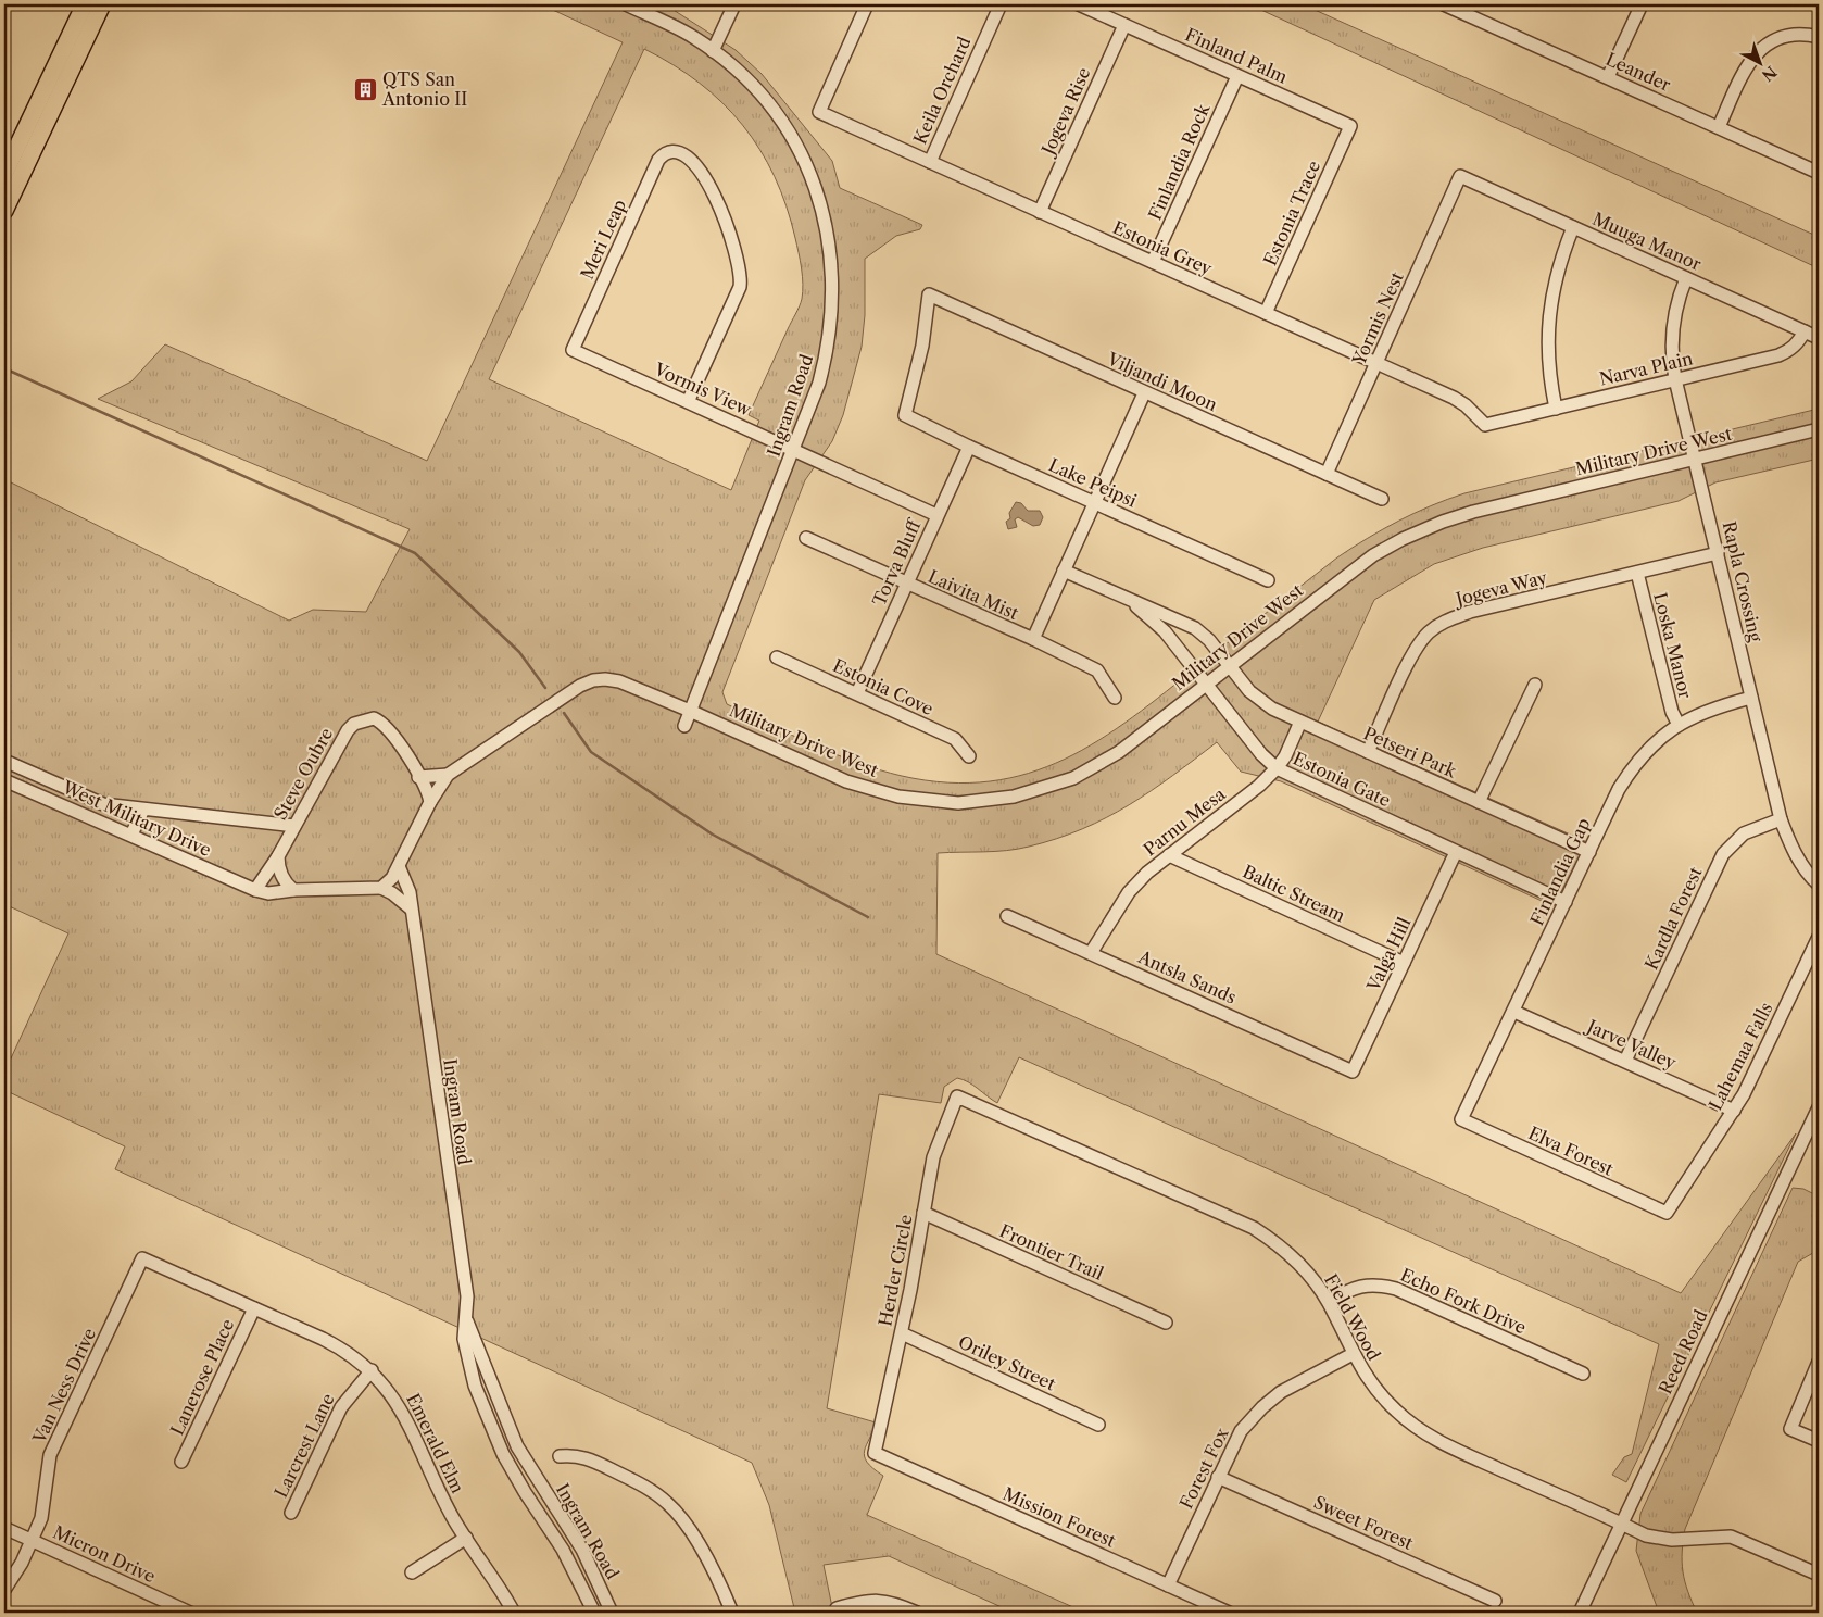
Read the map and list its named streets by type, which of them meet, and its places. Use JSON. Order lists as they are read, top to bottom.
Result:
{
  "streets": {
    "street": [
      "Finland Palm",
      "Leander",
      "Keila Orchard",
      "Jogeva Rise",
      "Finlandia Rock",
      "Estonia Trace",
      "Meri Leap",
      "Muuga Manor",
      "Estonia Grey",
      "Yormis Nest",
      "Narva Plain",
      "Viljandi Moon",
      "Vormis View",
      "Ingram Road",
      "Military Drive West",
      "Lake Peipsi",
      "Torva Bluff",
      "Rapla Crossing",
      "Jogeva Way",
      "Laivita Mist",
      "Loska Manor",
      "Estonia Cove",
      "Petseri Park",
      "Steve Oubre",
      "Estonia Gate",
      "West Military Drive",
      "Parnu Mesa",
      "Finlandia Gap",
      "Baltic Stream",
      "Kardla Forest",
      "Valga Hill",
      "Antsla Sands",
      "Jarve Valley",
      "Lahemaa Falls",
      "Elva Forest",
      "Frontier Trail",
      "Herder Circle",
      "Echo Fork Drive",
      "Field Wood",
      "Reed Road",
      "Oriley Street",
      "Lanerose Place",
      "Van Ness Drive",
      "Emerald Elm",
      "Larcrest Lane",
      "Forest Fox",
      "Mission Forest",
      "Sweet Forest",
      "Micron Drive"
    ]
  },
  "crossings": [
    ["Finland Palm", "Jogeva Rise"],
    ["Finland Palm", "Finlandia Rock"],
    ["Finland Palm", "Estonia Trace"],
    ["Keila Orchard", "Estonia Grey"],
    ["Jogeva Rise", "Estonia Grey"],
    ["Finlandia Rock", "Estonia Grey"],
    ["Estonia Trace", "Estonia Grey"],
    ["Meri Leap", "Vormis View"],
    ["Muuga Manor", "Yormis Nest"],
    ["Muuga Manor", "Narva Plain"],
    ["Muuga Manor", "Rapla Crossing"],
    ["Estonia Grey", "Yormis Nest"],
    ["Estonia Grey", "Narva Plain"],
    ["Yormis Nest", "Viljandi Moon"],
    ["Narva Plain", "Rapla Crossing"],
    ["Viljandi Moon", "Lake Peipsi"],
    ["Vormis View", "Ingram Road"],
    ["Vormis View", "Torva Bluff"],
    ["Ingram Road", "Military Drive West"],
    ["Military Drive West", "Rapla Crossing"],
    ["Military Drive West", "Petseri Park"],
    ["Military Drive West", "Estonia Gate"],
    ["Lake Peipsi", "Torva Bluff"],
    ["Torva Bluff", "Laivita Mist"],
    ["Torva Bluff", "Estonia Cove"],
    ["Rapla Crossing", "Jogeva Way"],
    ["Rapla Crossing", "Finlandia Gap"],
    ["Rapla Crossing", "Kardla Forest"],
    ["Jogeva Way", "Loska Manor"],
    ["Jogeva Way", "Petseri Park"],
    ["Loska Manor", "Finlandia Gap"],
    ["Petseri Park", "Estonia Gate"],
    ["Petseri Park", "Parnu Mesa"],
    ["Petseri Park", "Finlandia Gap"],
    ["Steve Oubre", "West Military Drive"],
    ["Estonia Gate", "Parnu Mesa"],
    ["Estonia Gate", "Finlandia Gap"],
    ["Estonia Gate", "Valga Hill"],
    ["Parnu Mesa", "Baltic Stream"],
    ["Parnu Mesa", "Antsla Sands"],
    ["Finlandia Gap", "Jarve Valley"],
    ["Finlandia Gap", "Elva Forest"],
    ["Baltic Stream", "Valga Hill"],
    ["Kardla Forest", "Jarve Valley"],
    ["Valga Hill", "Antsla Sands"],
    ["Jarve Valley", "Lahemaa Falls"],
    ["Lahemaa Falls", "Elva Forest"],
    ["Frontier Trail", "Herder Circle"],
    ["Herder Circle", "Field Wood"],
    ["Herder Circle", "Oriley Street"],
    ["Herder Circle", "Mission Forest"],
    ["Echo Fork Drive", "Field Wood"],
    ["Field Wood", "Reed Road"],
    ["Field Wood", "Forest Fox"],
    ["Lanerose Place", "Emerald Elm"],
    ["Van Ness Drive", "Emerald Elm"],
    ["Van Ness Drive", "Micron Drive"],
    ["Emerald Elm", "Larcrest Lane"],
    ["Forest Fox", "Mission Forest"],
    ["Forest Fox", "Sweet Forest"]
  ],
  "places": {
    "building": ["QTS San Antonio II"]
  },
  "north": "bottom right"
}
